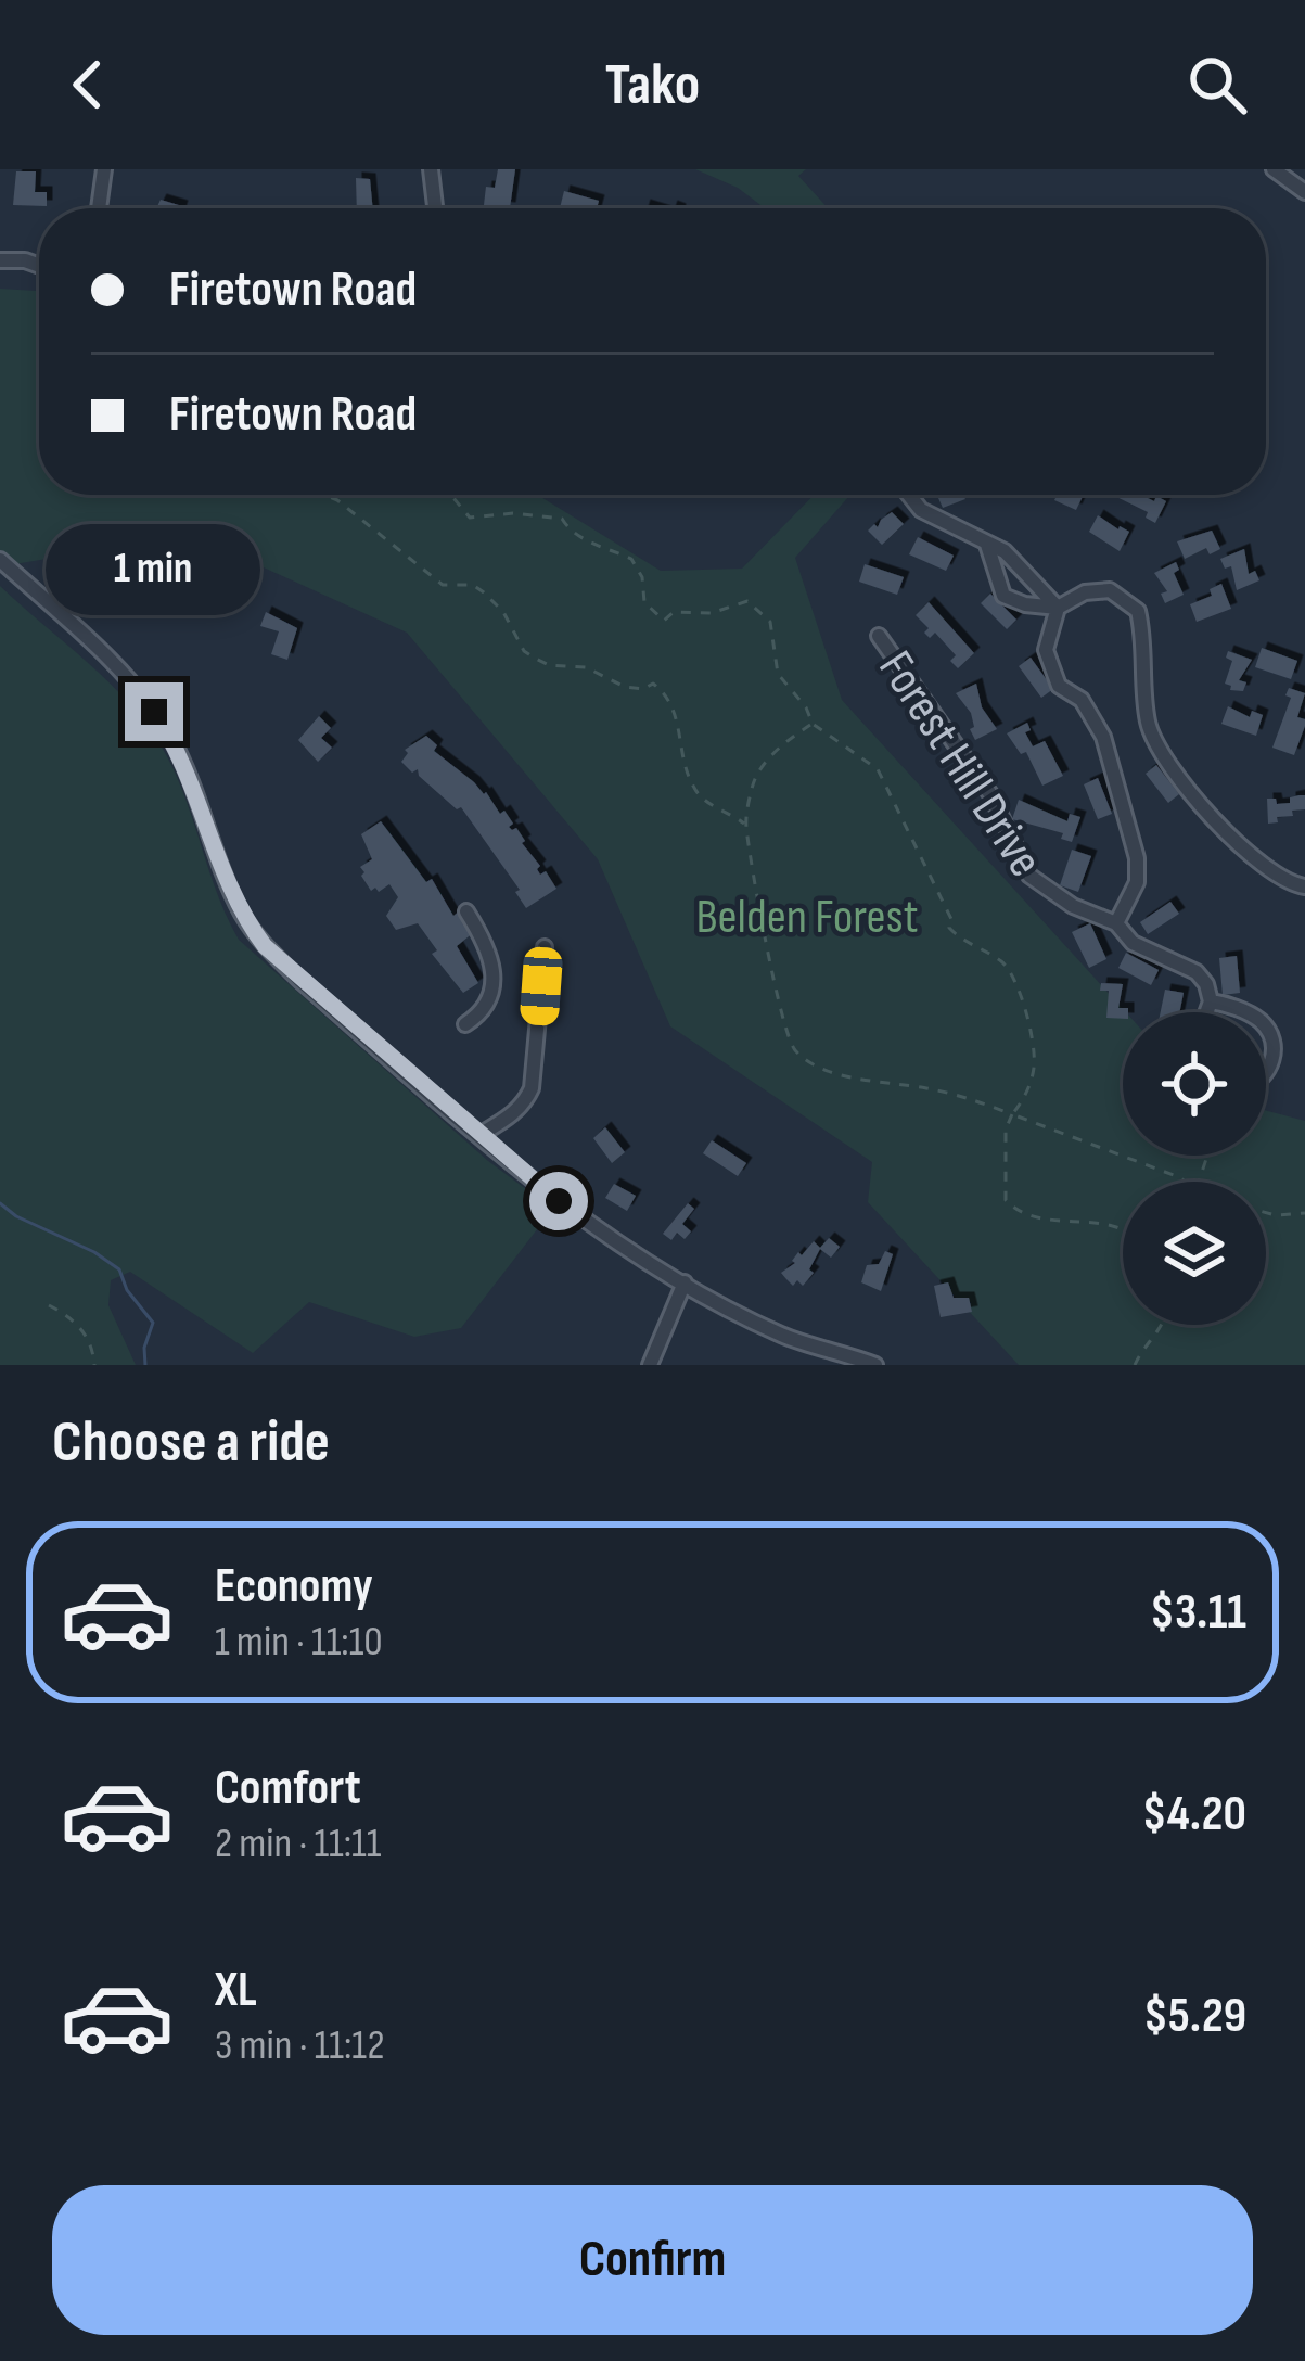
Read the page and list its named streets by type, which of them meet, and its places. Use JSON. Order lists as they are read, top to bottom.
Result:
{
  "streets": {
    "street": ["Forest Hill Drive"]
  },
  "parks": ["Belden Forest"],
  "page": {
    "header": "Tako",
    "banner": ["Firetown Road", "Firetown Road"],
    "bubble": "1 min",
    "heading": "Choose a ride",
    "list": [
      {
        "name": "Economy",
        "note": "1 min · 11:10",
        "value": "$3.11"
      },
      {
        "name": "Comfort",
        "note": "2 min · 11:11",
        "value": "$4.20"
      },
      {
        "name": "XL",
        "note": "3 min · 11:12",
        "value": "$5.29"
      }
    ],
    "buttons": "Confirm"
  }
}
